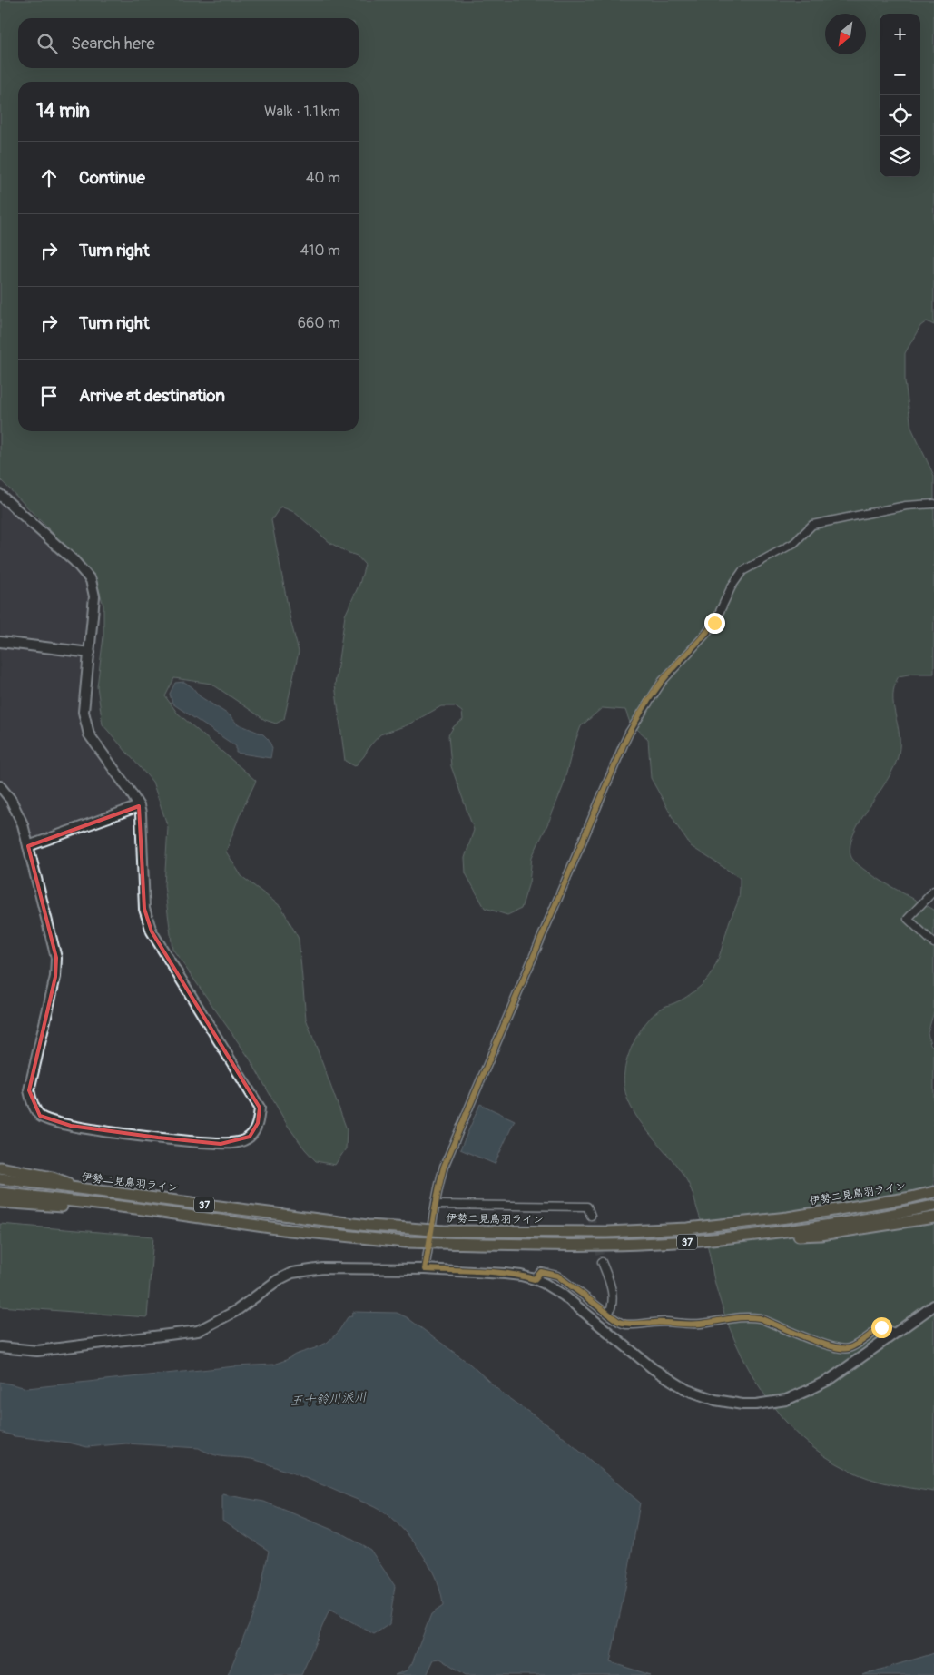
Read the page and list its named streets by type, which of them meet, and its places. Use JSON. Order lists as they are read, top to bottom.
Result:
{
  "streets": {
    "main road": ["伊勢二見鳥羽ライン", "37"]
  },
  "water": ["五十鈴川派川"],
  "north": "bottom left",
  "page": {
    "map_buttons": ["+", "−"],
    "search": "Search here",
    "heading": ["14 min", "Walk · 1.1 km"],
    "list": [
      ["Continue", "40 m"],
      ["Turn right", "410 m"],
      ["Turn right", "660 m"],
      "Arrive at destination"
    ]
  }
}
